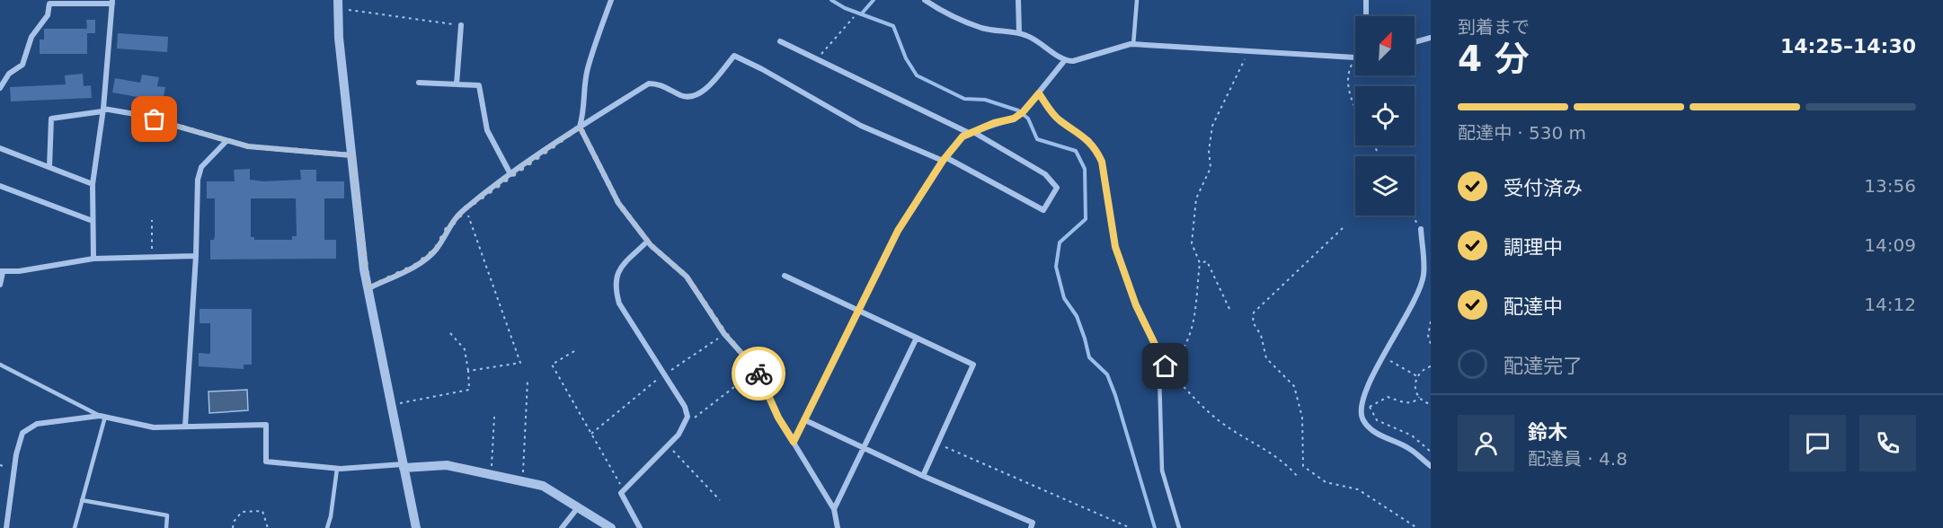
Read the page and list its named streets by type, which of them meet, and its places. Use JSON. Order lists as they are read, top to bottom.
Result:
{
  "north": "top right",
  "page": {
    "heading": ["4 分", "到着まで", "14:25–14:30"],
    "panel": ["鈴木", "配達員 · 4.8"],
    "bar": "配達中 · 530 m",
    "list": [
      ["受付済み", "13:56"],
      ["調理中", "14:09"],
      ["配達中", "14:12"],
      "配達完了"
    ]
  }
}
